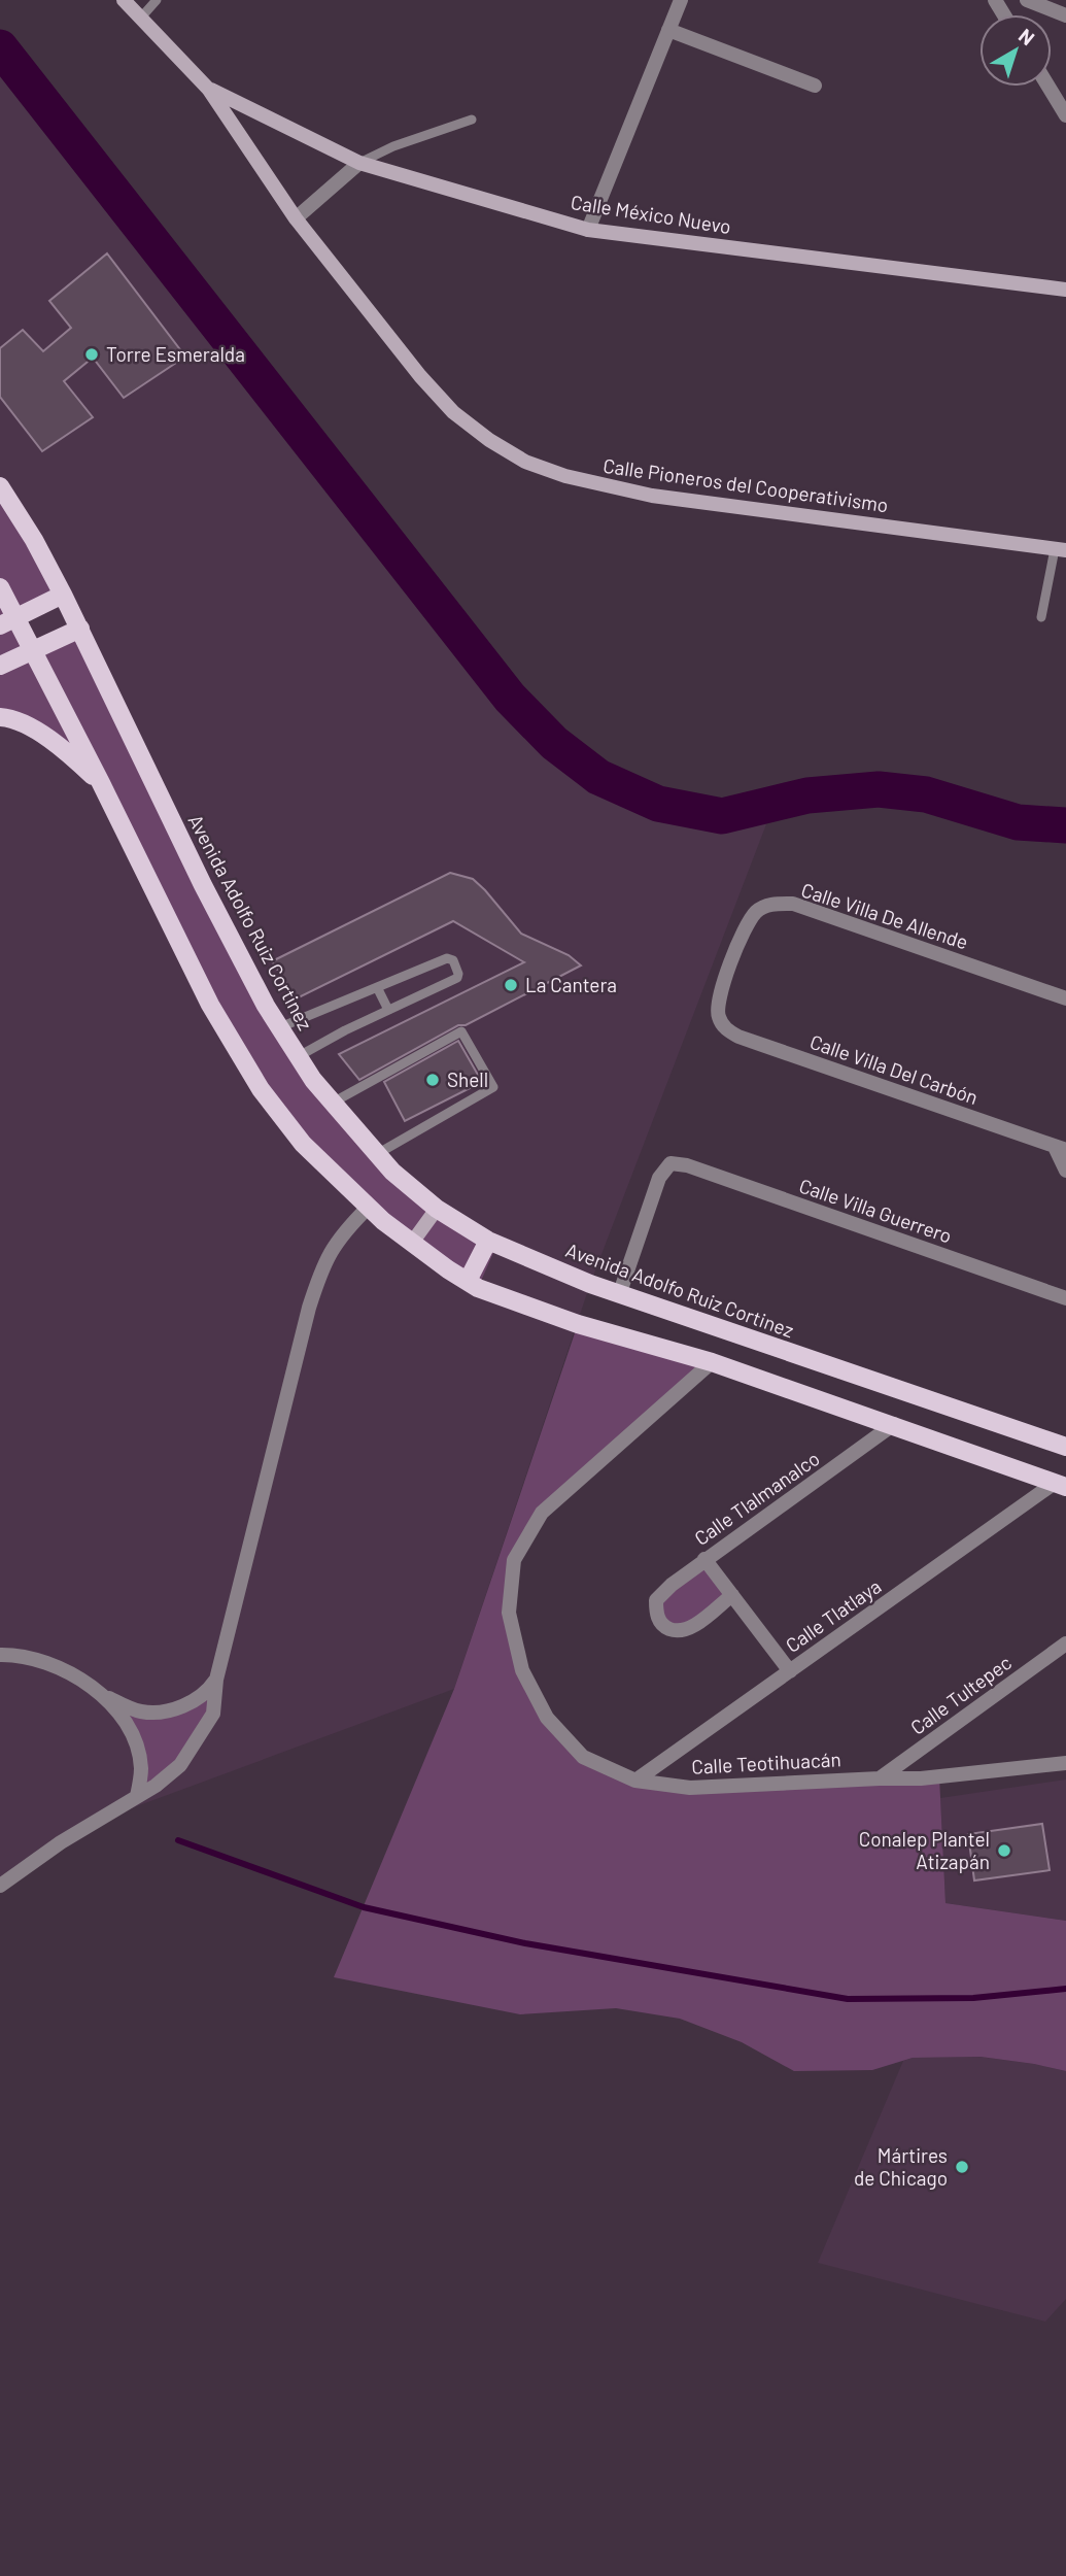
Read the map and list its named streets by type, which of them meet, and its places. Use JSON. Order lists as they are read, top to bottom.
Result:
{
  "streets": {
    "main road": ["Avenida Adolfo Ruiz Cortinez"],
    "street": [
      "Calle México Nuevo",
      "Calle Pioneros del Cooperativismo",
      "Calle Villa De Allende",
      "Calle Villa Del Carbón",
      "Calle Villa Guerrero",
      "Calle Tlalmanalco",
      "Calle Tlatlaya",
      "Calle Tultepec",
      "Calle Teotihuacán"
    ]
  },
  "crossings": [
    ["Calle México Nuevo", "Calle Pioneros del Cooperativismo"],
    ["Calle Villa De Allende", "Calle Villa Del Carbón"],
    ["Avenida Adolfo Ruiz Cortinez", "Calle Villa Guerrero"],
    ["Calle Tlatlaya", "Calle Teotihuacán"],
    ["Calle Tultepec", "Calle Teotihuacán"]
  ],
  "places": [
    "Torre Esmeralda",
    "La Cantera",
    "Shell",
    "Conalep Plantel Atizapán",
    "Mártires de Chicago"
  ],
  "north": "top right"
}
